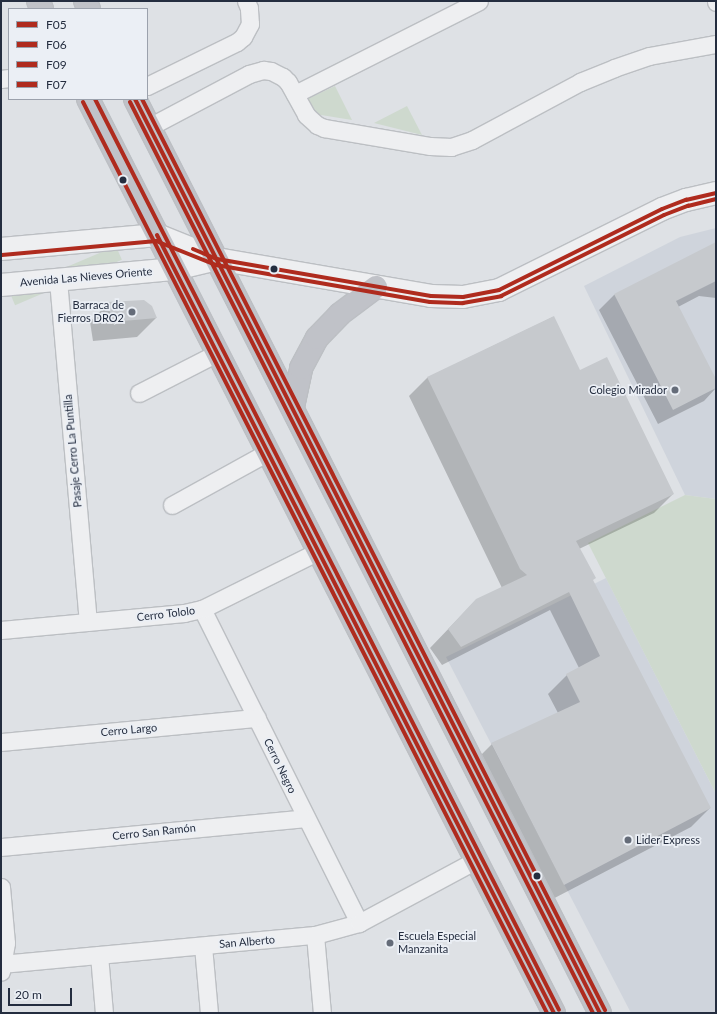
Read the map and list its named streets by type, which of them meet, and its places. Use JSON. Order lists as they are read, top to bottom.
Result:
{
  "streets": {
    "street": [
      "Avenida Las Nieves Oriente",
      "Pasaje Cerro La Puntilla",
      "Cerro Tololo",
      "Cerro Largo",
      "Cerro Negro",
      "Cerro San Ramón",
      "San Alberto"
    ]
  },
  "crossings": [
    ["Avenida Las Nieves Oriente", "Pasaje Cerro La Puntilla"],
    ["Pasaje Cerro La Puntilla", "Cerro Tololo"],
    ["Cerro Tololo", "Cerro Negro"],
    ["Cerro Largo", "Cerro Negro"],
    ["Cerro Negro", "Cerro San Ramón"],
    ["Cerro Negro", "San Alberto"]
  ],
  "places": [
    "Barraca de Fierros DRO2",
    "Colegio Mirador",
    "Lider Express",
    "Escuela Especial Manzanita"
  ],
  "lines": [
    "transit line F05",
    "transit line F09",
    "transit line F06",
    "transit line F07"
  ],
  "legend": [
    "F05",
    "F06",
    "F09",
    "F07"
  ],
  "scale_bar": "20 m"
}
